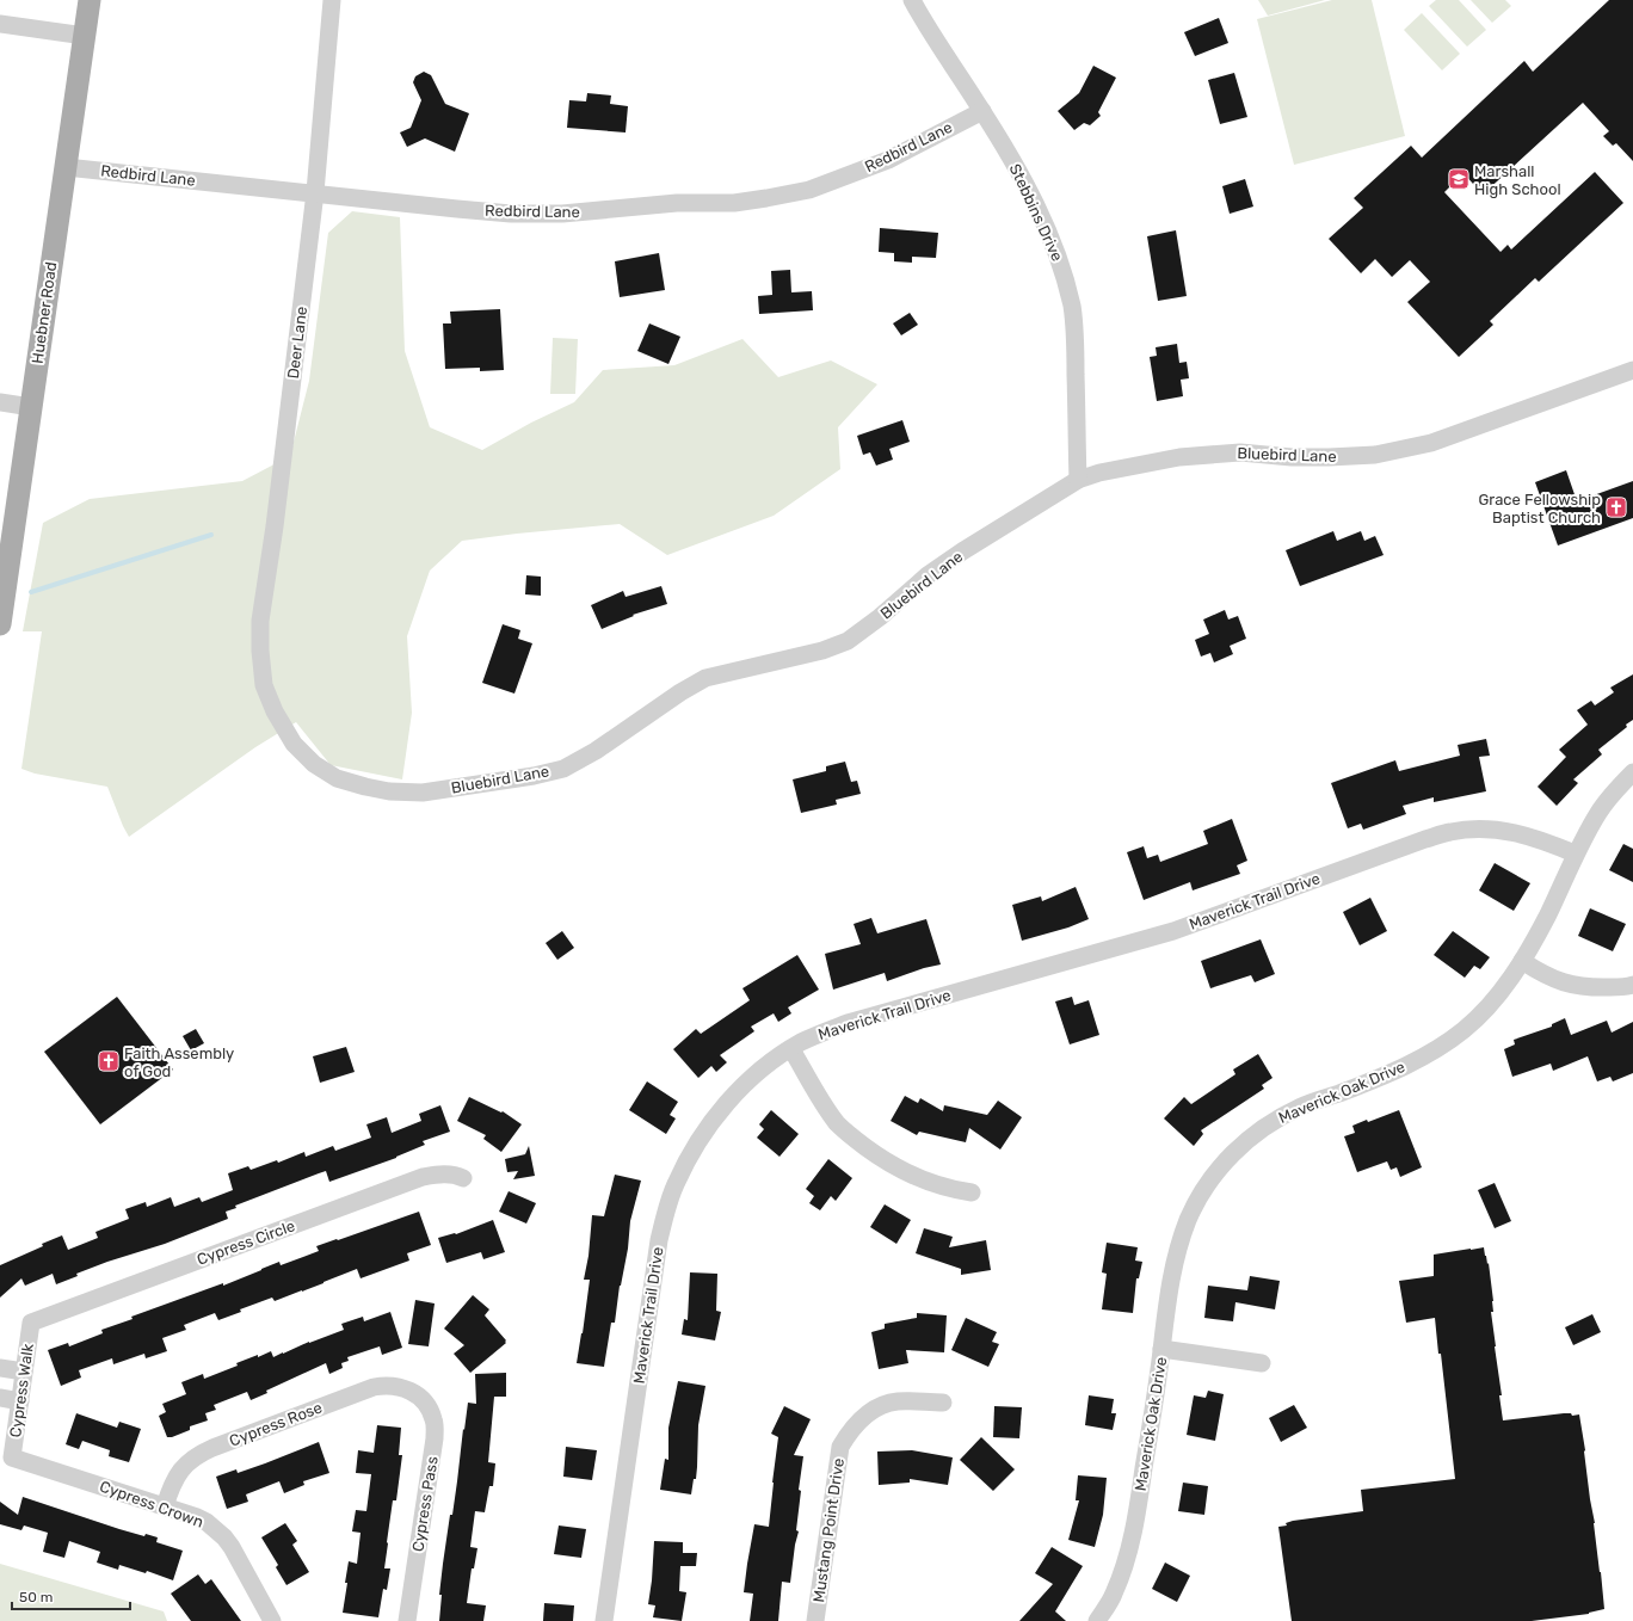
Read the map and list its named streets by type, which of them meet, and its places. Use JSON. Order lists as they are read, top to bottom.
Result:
{
  "streets": {
    "main road": ["Huebner Road"],
    "street": [
      "Redbird Lane",
      "Stebbins Drive",
      "Deer Lane",
      "Bluebird Lane",
      "Maverick Trail Drive",
      "Maverick Oak Drive",
      "Cypress Circle",
      "Cypress Walk",
      "Cypress Rose",
      "Cypress Crown",
      "Cypress Pass",
      "Mustang Point Drive"
    ]
  },
  "crossings": [
    ["Redbird Lane", "Stebbins Drive"],
    ["Redbird Lane", "Huebner Road"],
    ["Redbird Lane", "Deer Lane"],
    ["Stebbins Drive", "Bluebird Lane"],
    ["Deer Lane", "Bluebird Lane"],
    ["Maverick Trail Drive", "Maverick Oak Drive"],
    ["Cypress Circle", "Cypress Walk"],
    ["Cypress Walk", "Cypress Crown"],
    ["Cypress Rose", "Cypress Crown"],
    ["Cypress Rose", "Cypress Pass"]
  ],
  "places": {
    "school or university": ["Marshall High School"],
    "church": ["Grace Fellowship Baptist Church", "Faith Assembly of God"]
  },
  "scale_bar": "50 m"
}
